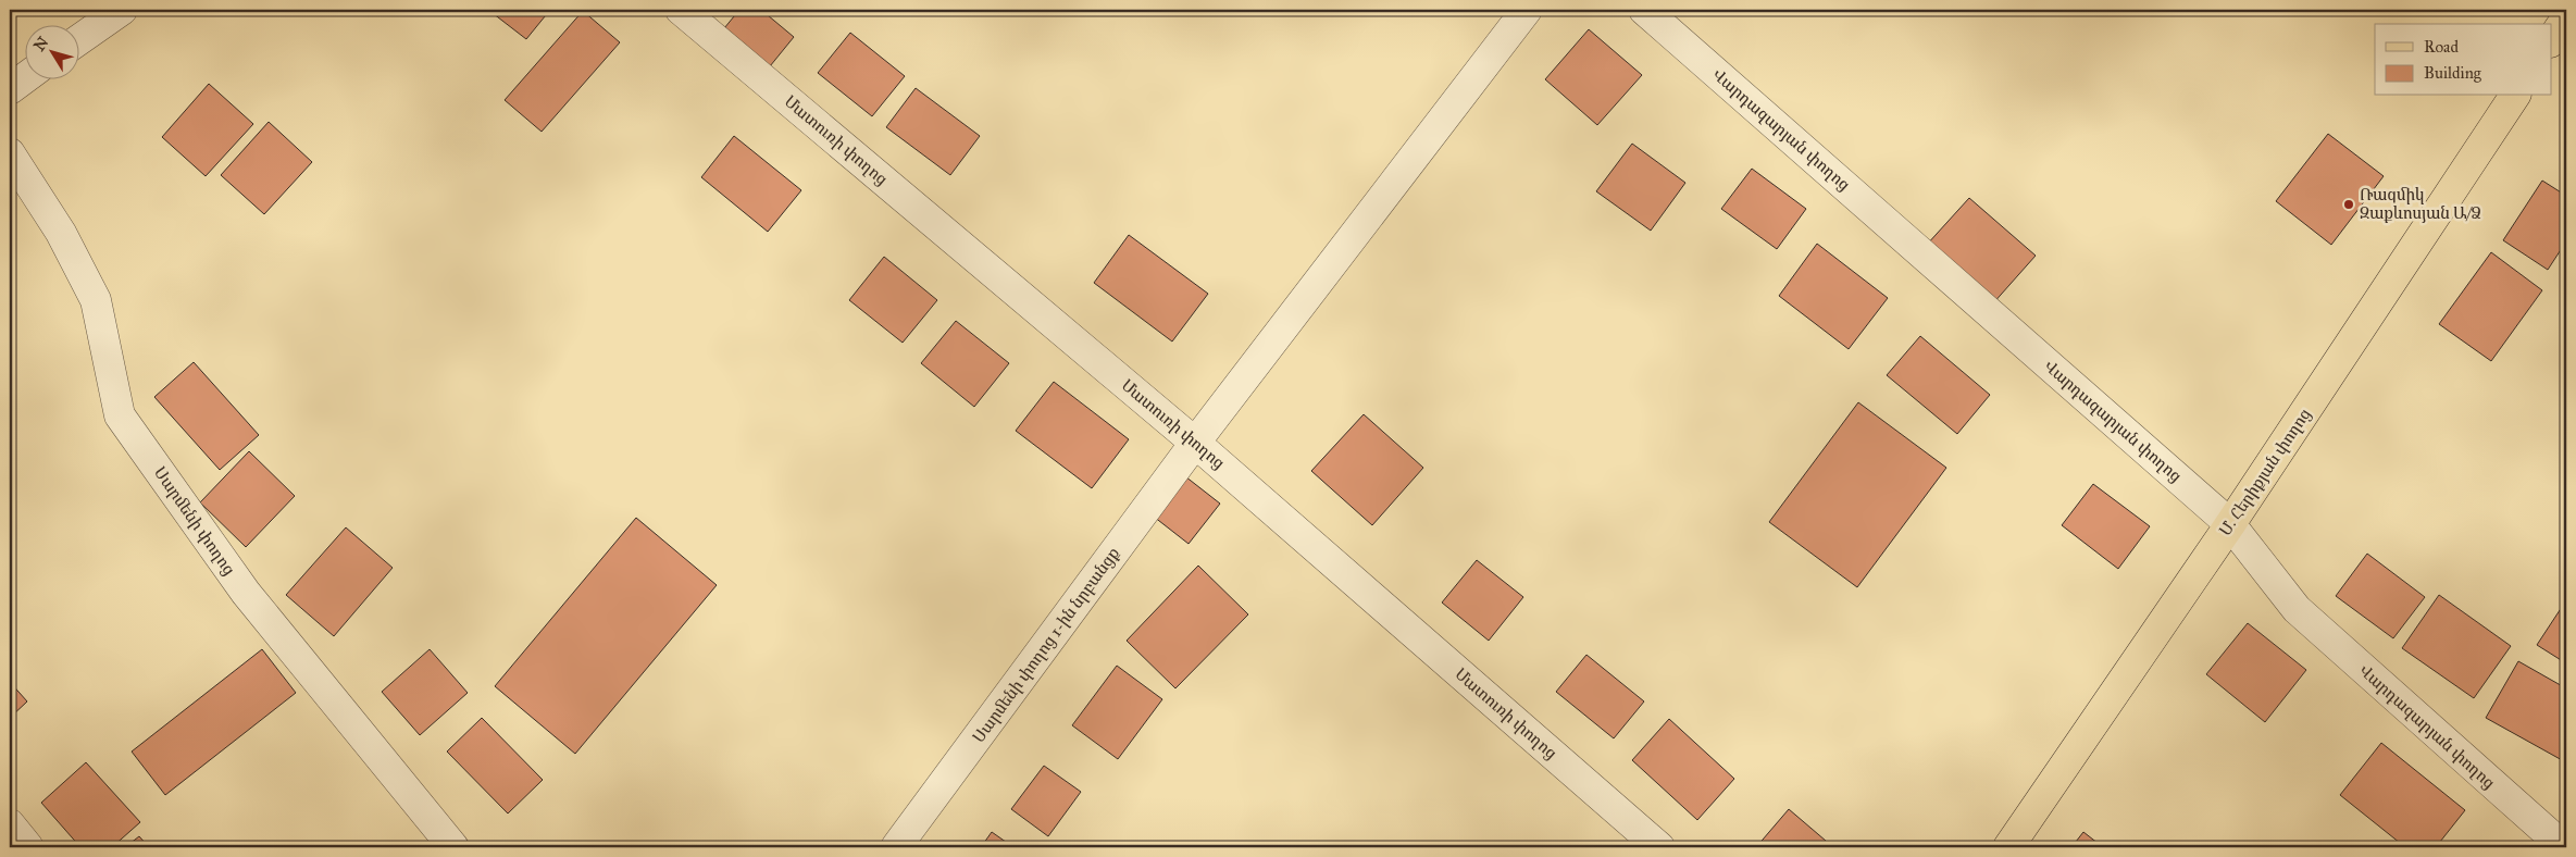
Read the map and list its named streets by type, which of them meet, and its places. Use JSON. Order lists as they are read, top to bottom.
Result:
{
  "streets": {
    "main road": ["Մ. Հերիքյան փողոց"],
    "street": [
      "Վարդազարյան փողոց",
      "Մատուռի փողոց",
      "Սարմենի փողոց",
      "Սարմենի փողոց 1-ին նրբանցք"
    ]
  },
  "crossings": [
    ["Վարդազարյան փողոց", "Մ. Հերիքյան փողոց"],
    ["Մատուռի փողոց", "Սարմենի փողոց 1-ին նրբանցք"]
  ],
  "places": ["Ռազմիկ Զաքևոսյան Ա/Ձ"],
  "legend": ["Road", "Building"],
  "north": "top left"
}
